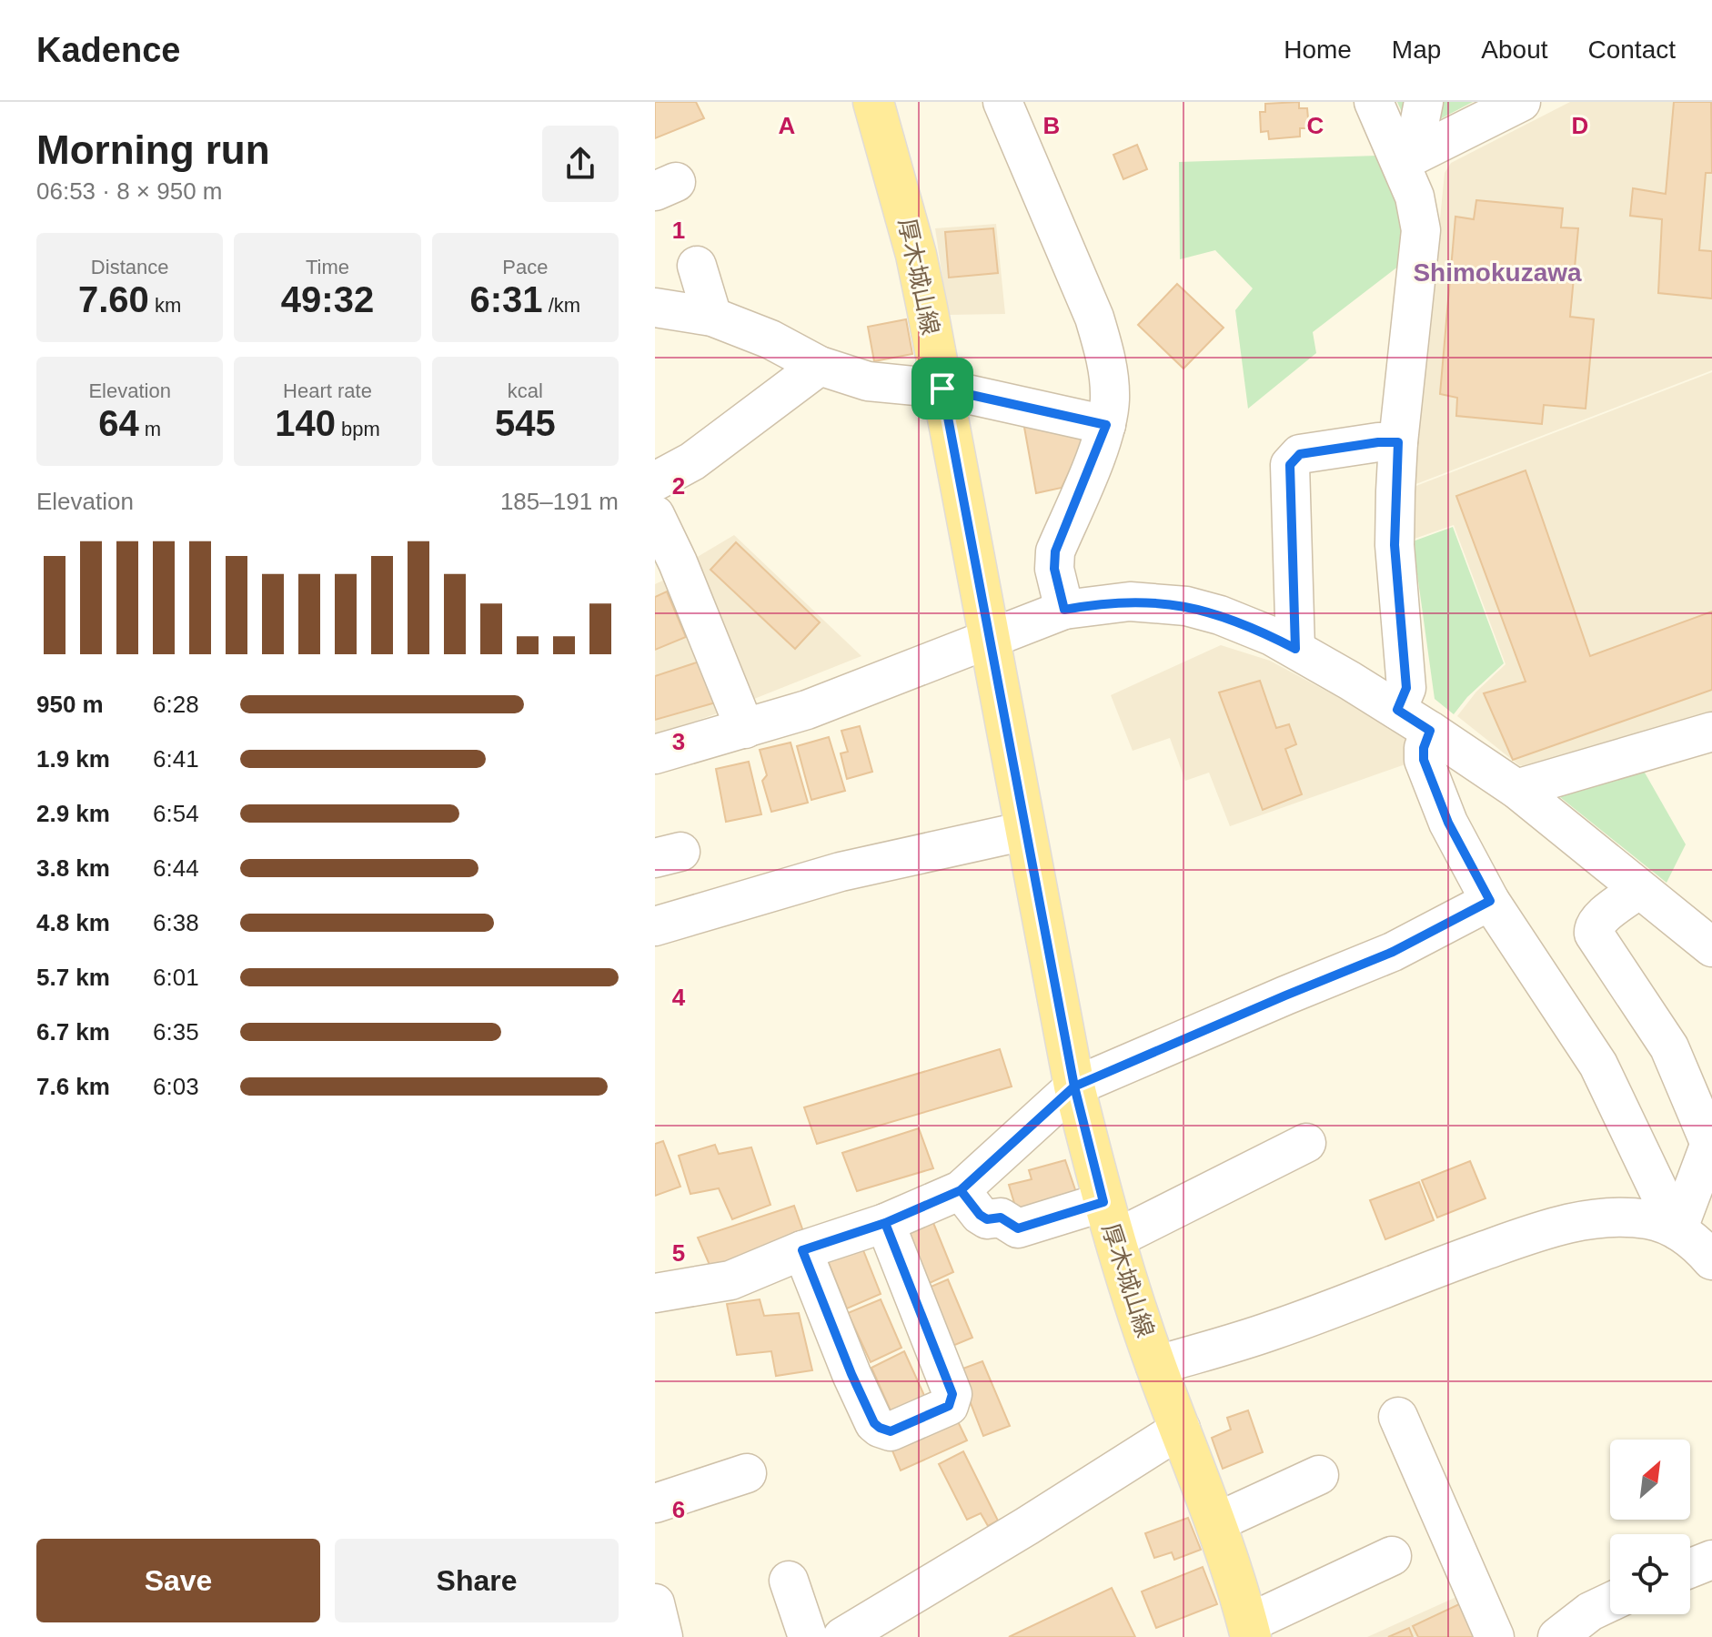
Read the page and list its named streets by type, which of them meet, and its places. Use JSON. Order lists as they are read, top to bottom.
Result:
{
  "streets": {
    "main road": ["厚木城山線"]
  },
  "districts": ["Shimokuzawa"],
  "north": "top right",
  "page": {
    "header": "Kadence",
    "nav": [
      "Home",
      "Map",
      "About",
      "Contact"
    ],
    "heading": ["Morning run", "06:53 · 8 × 950 m"],
    "stats": [
      ["Distance", "7.60 km"],
      ["Time", "49:32"],
      ["Pace", "6:31 /km"],
      ["Elevation", "64 m"],
      ["Heart rate", "140 bpm"],
      ["kcal", "545"]
    ],
    "chart": ["Elevation", "185–191 m"],
    "list": [
      {
        "name": "950 m",
        "note": "6:28"
      },
      {
        "name": "1.9 km",
        "note": "6:41"
      },
      {
        "name": "2.9 km",
        "note": "6:54"
      },
      {
        "name": "3.8 km",
        "note": "6:44"
      },
      {
        "name": "4.8 km",
        "note": "6:38"
      },
      {
        "name": "5.7 km",
        "note": "6:01"
      },
      {
        "name": "6.7 km",
        "note": "6:35"
      },
      {
        "name": "7.6 km",
        "note": "6:03"
      }
    ],
    "buttons": ["Save", "Share"]
  },
  "grid": {
    "columns": [
      "A",
      "B",
      "C",
      "D"
    ],
    "rows": [
      "1",
      "2",
      "3",
      "4",
      "5",
      "6"
    ]
  }
}
